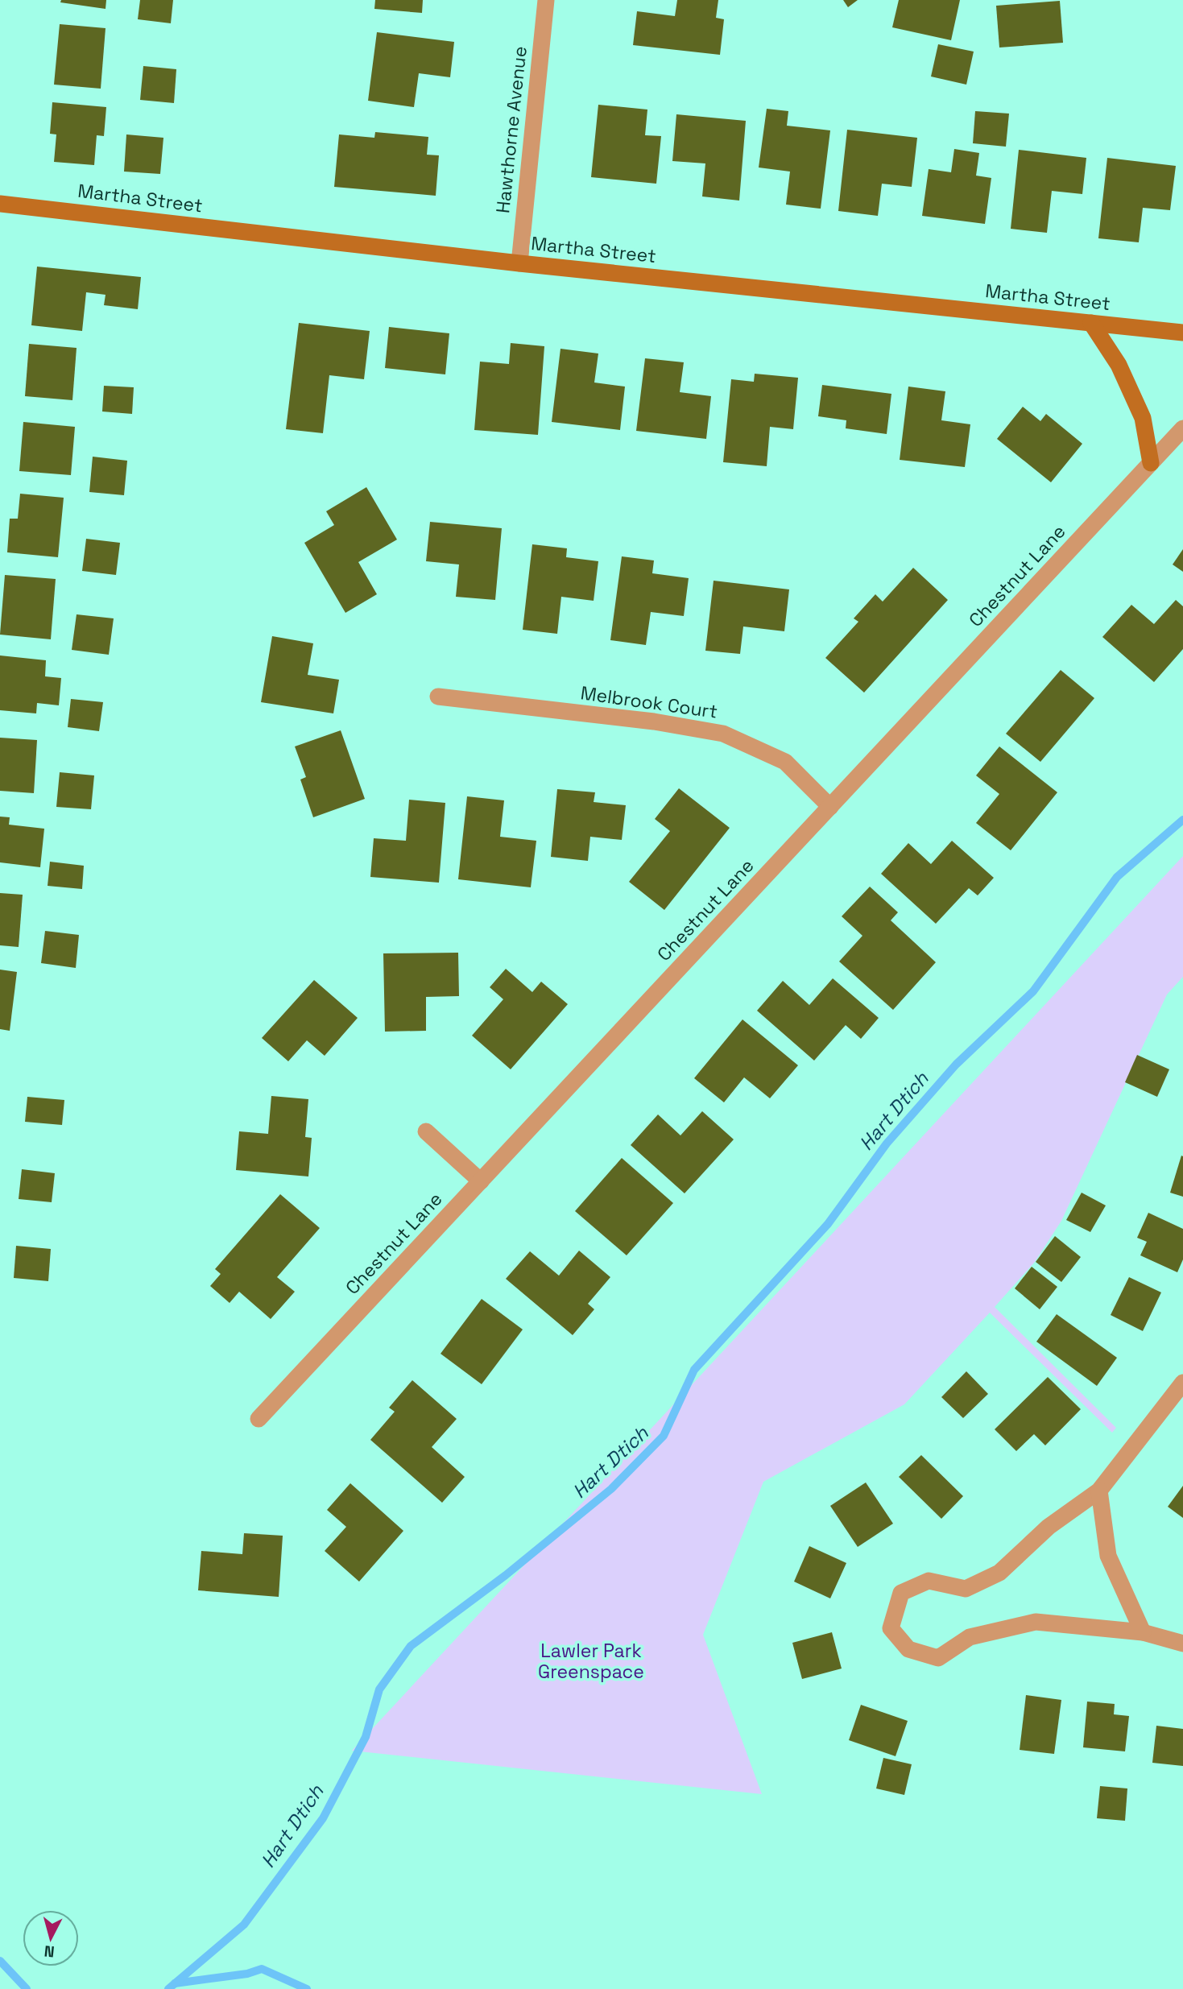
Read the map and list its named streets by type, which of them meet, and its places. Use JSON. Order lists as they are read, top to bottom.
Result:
{
  "streets": {
    "street": [
      "Hawthorne Avenue",
      "Martha Street",
      "Chestnut Lane",
      "Melbrook Court"
    ]
  },
  "crossings": [
    ["Hawthorne Avenue", "Martha Street"],
    ["Chestnut Lane", "Melbrook Court"]
  ],
  "water": ["Hart Dtich"],
  "parks": ["Lawler Park Greenspace"],
  "north": "bottom"
}
